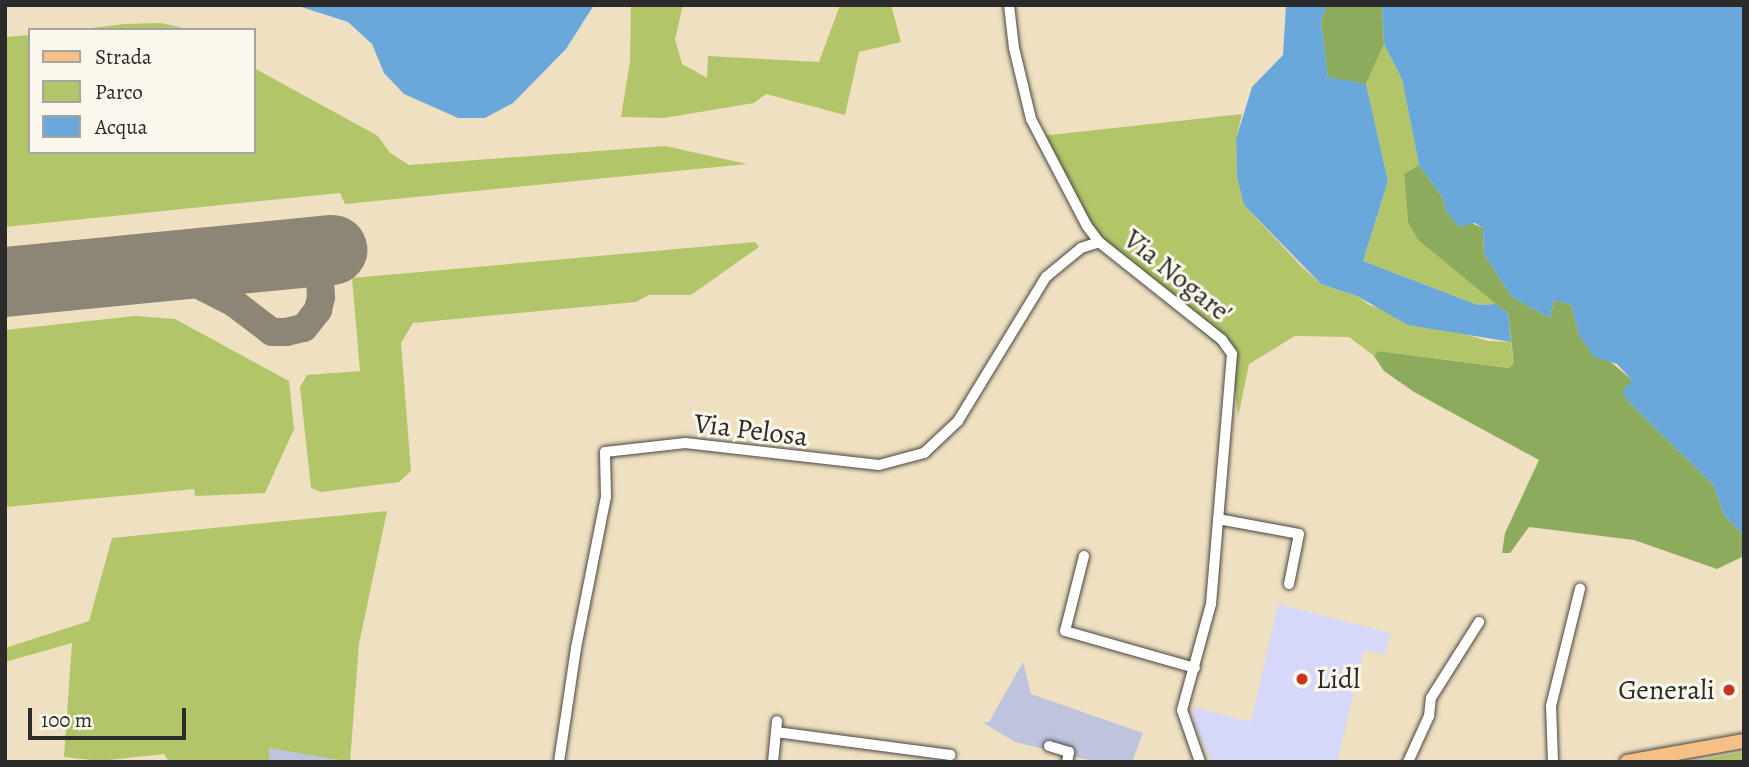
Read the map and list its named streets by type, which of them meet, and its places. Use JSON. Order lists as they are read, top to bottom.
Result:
{
  "streets": {
    "street": ["Via Nogare'", "Via Pelosa"]
  },
  "crossings": [
    ["Via Nogare'", "Via Pelosa"]
  ],
  "places": ["Lidl", "Generali"],
  "legend": ["Strada", "Parco", "Acqua"],
  "scale_bar": "100 m"
}
